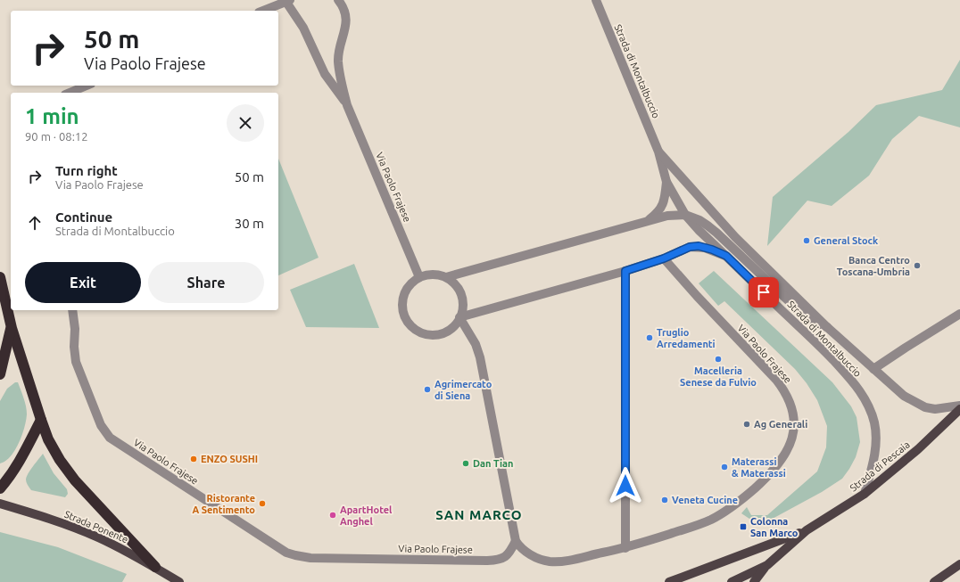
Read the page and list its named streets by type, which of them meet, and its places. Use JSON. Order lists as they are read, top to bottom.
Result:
{
  "streets": {
    "main road": ["Strada di Pescaia", "Strada Ponente"],
    "street": ["Strada di Montalbuccio", "Via Paolo Frajese"]
  },
  "crossings": [
    ["Strada di Montalbuccio", "Strada di Pescaia"]
  ],
  "districts": ["SAN MARCO"],
  "places": {
    "other": [
      "General Stock",
      "Banca Centro Toscana-Umbria",
      "Truglio Arredamenti",
      "Macelleria Senese da Fulvio",
      "Agrimercato di Siena",
      "Ag Generali",
      "ENZO SUSHI",
      "Dan Tian",
      "Materassi & Materassi",
      "Veneta Cucine",
      "Ristorante A Sentimento",
      "ApartHotel Anghel"
    ],
    "transit": ["Colonna San Marco"]
  },
  "page": {
    "turn": ["50 m", "Via Paolo Frajese"],
    "heading": ["1 min", "90 m · 08:12"],
    "list": [
      {
        "name": "Turn right",
        "note": "Via Paolo Frajese",
        "value": "50 m"
      },
      {
        "name": "Continue",
        "note": "Strada di Montalbuccio",
        "value": "30 m"
      }
    ],
    "buttons": ["Exit", "Share"]
  }
}
